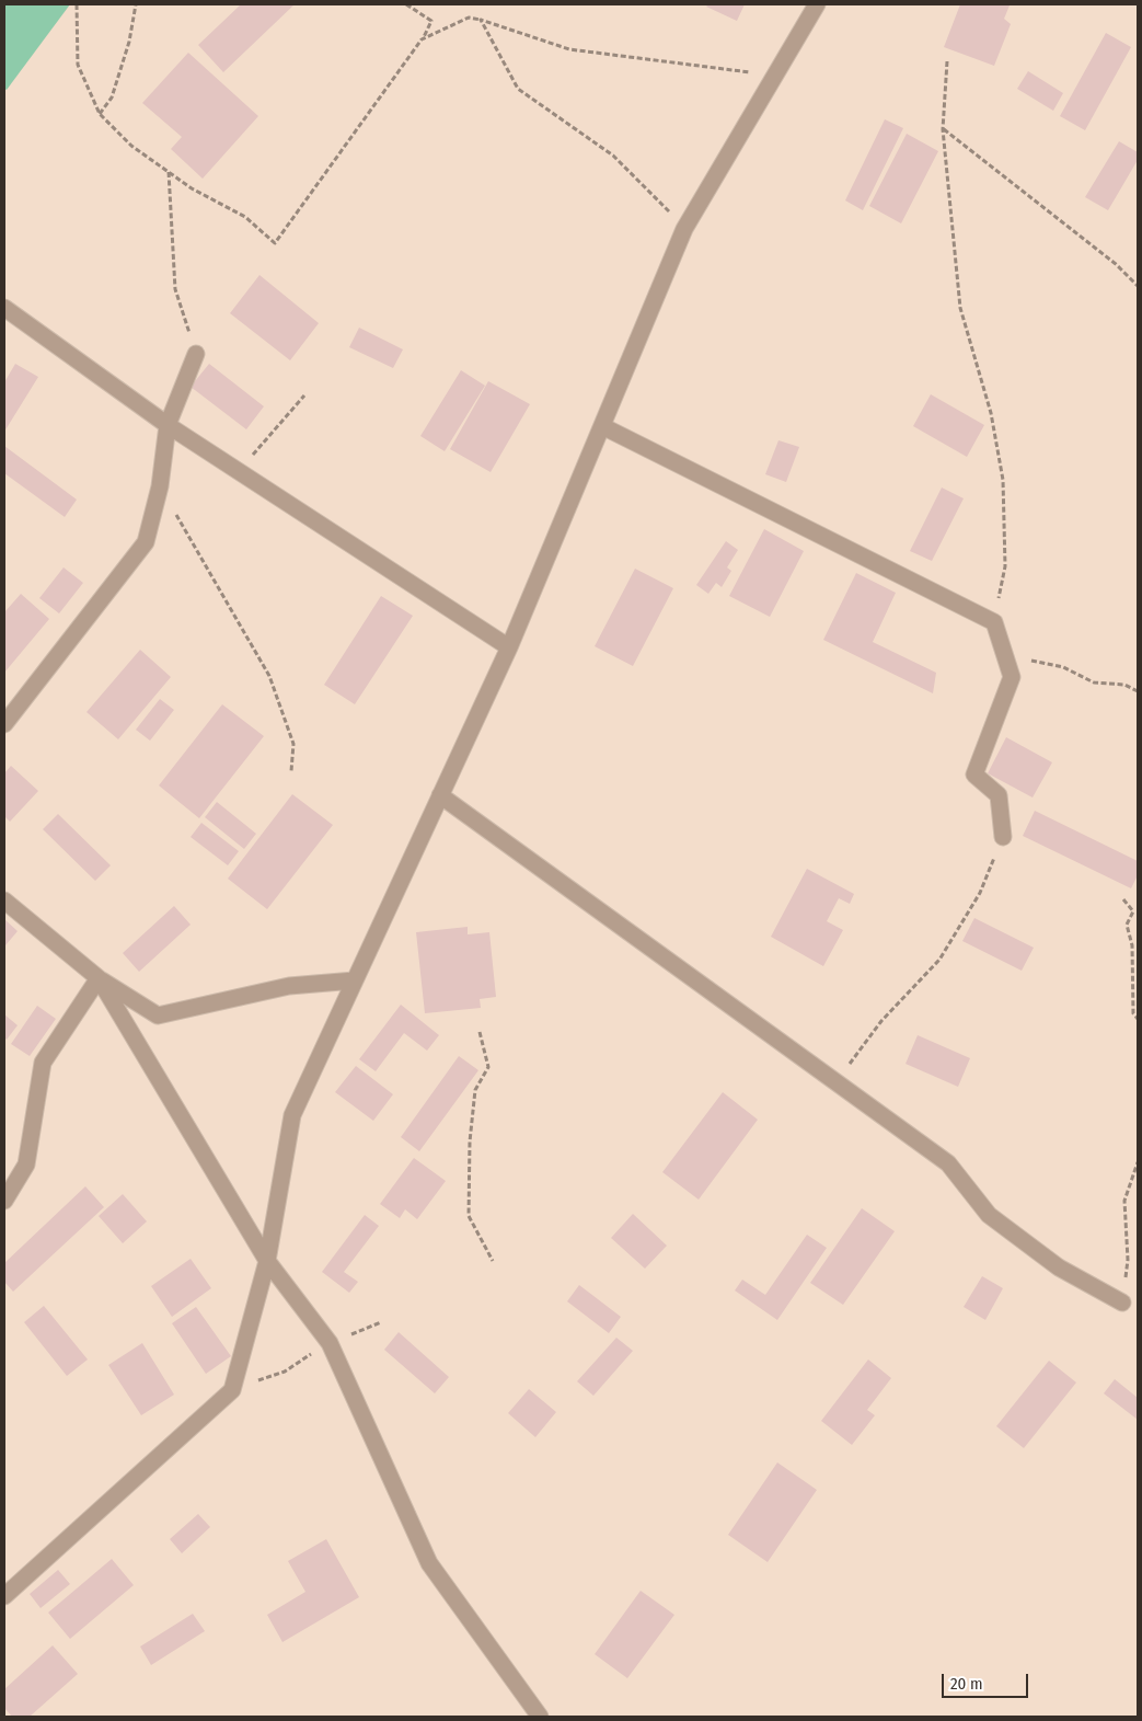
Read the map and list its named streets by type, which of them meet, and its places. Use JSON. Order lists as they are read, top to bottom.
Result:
{
  "scale_bar": "20 m"
}
